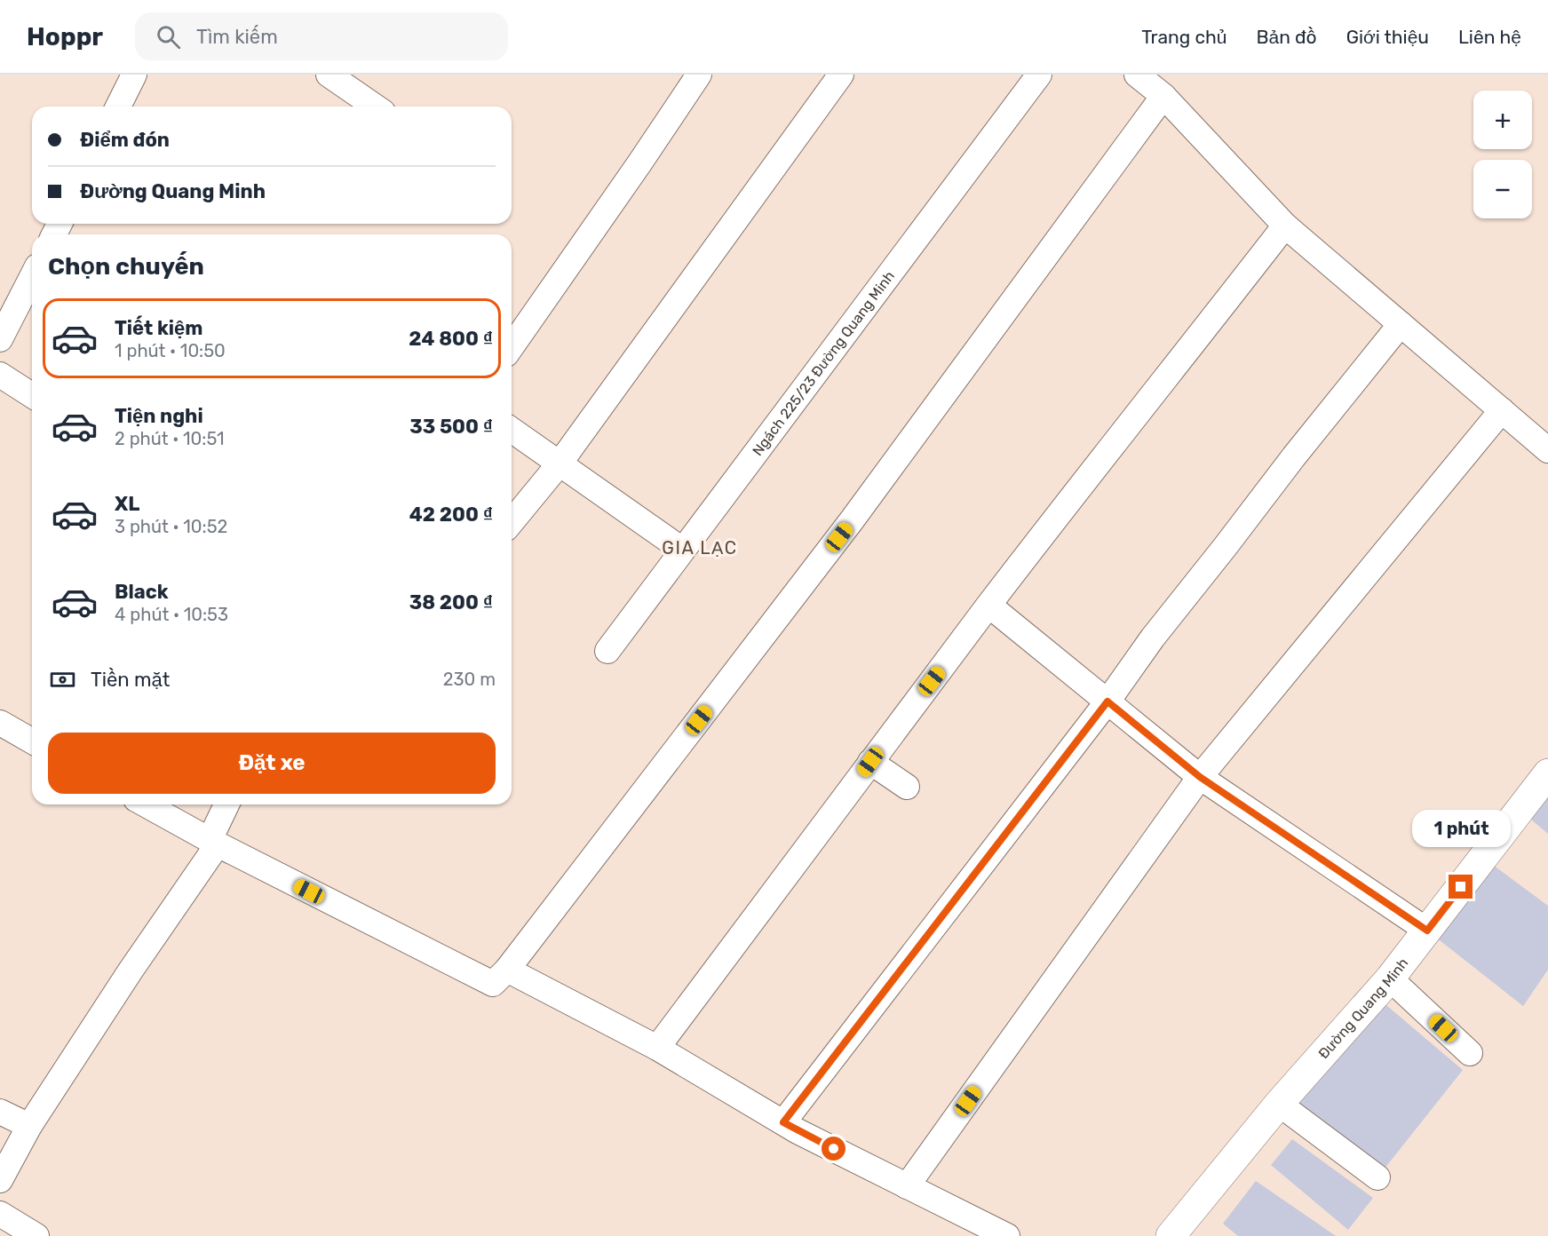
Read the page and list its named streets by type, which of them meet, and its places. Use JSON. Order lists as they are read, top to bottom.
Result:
{
  "streets": {
    "street": ["Ngách 225/23 Đường Quang Minh", "Đường Quang Minh"]
  },
  "districts": ["GIA LẠC"],
  "page": {
    "header": "Hoppr",
    "search": "Tìm kiếm",
    "nav": [
      "Trang chủ",
      "Bản đồ",
      "Giới thiệu",
      "Liên hệ"
    ],
    "map_buttons": ["+", "−"],
    "banner": ["Điểm đón", "Đường Quang Minh"],
    "heading": "Chọn chuyến",
    "list": [
      {
        "name": "Tiết kiệm",
        "note": "1 phút · 10:50",
        "value": "24 800 ₫"
      },
      {
        "name": "Tiện nghi",
        "note": "2 phút · 10:51",
        "value": "33 500 ₫"
      },
      {
        "name": "XL",
        "note": "3 phút · 10:52",
        "value": "42 200 ₫"
      },
      {
        "name": "Black",
        "note": "4 phút · 10:53",
        "value": "38 200 ₫"
      }
    ],
    "pay": ["Tiền mặt", "230 m"],
    "buttons": "Đặt xe",
    "bubble": "1 phút"
  }
}
